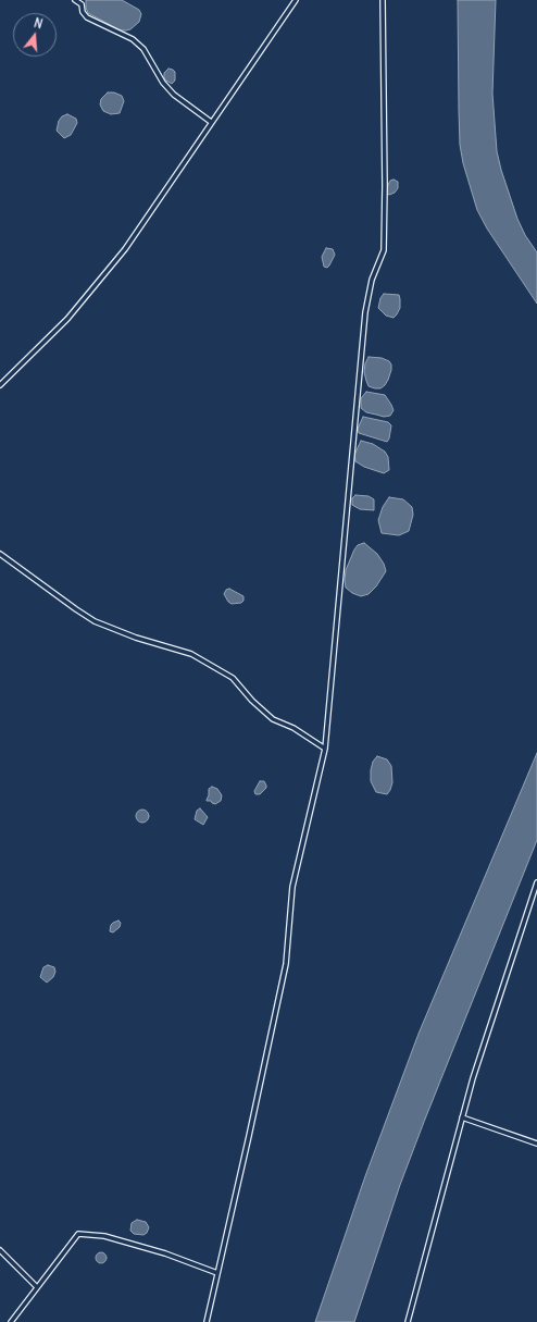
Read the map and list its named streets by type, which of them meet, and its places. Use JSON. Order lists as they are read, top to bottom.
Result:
{
  "north": "top"
}
